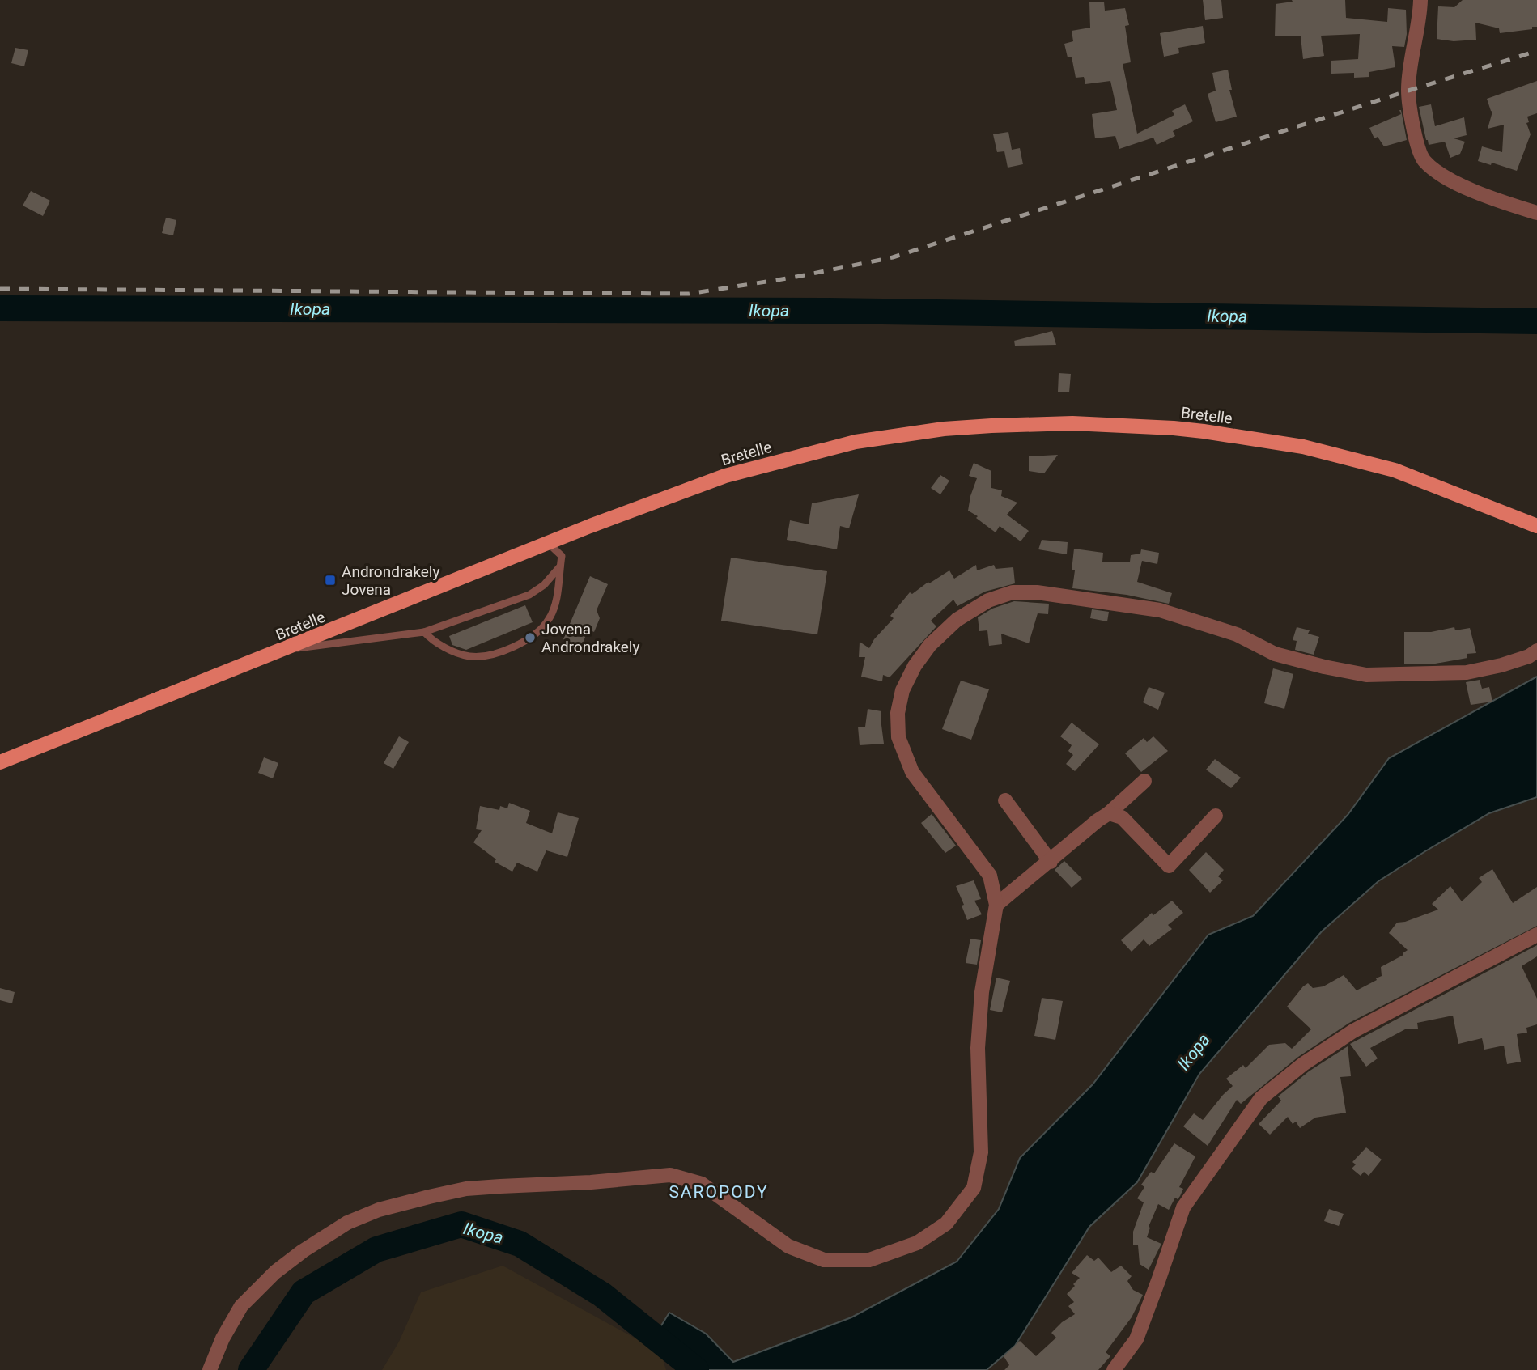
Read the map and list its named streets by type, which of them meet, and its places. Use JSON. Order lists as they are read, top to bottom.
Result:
{
  "streets": {
    "main road": ["Bretelle"]
  },
  "districts": ["SAROPODY"],
  "water": ["Ikopa"],
  "places": {
    "transit": ["Androndrakely Jovena"],
    "other": ["Jovena Androndrakely"]
  }
}
